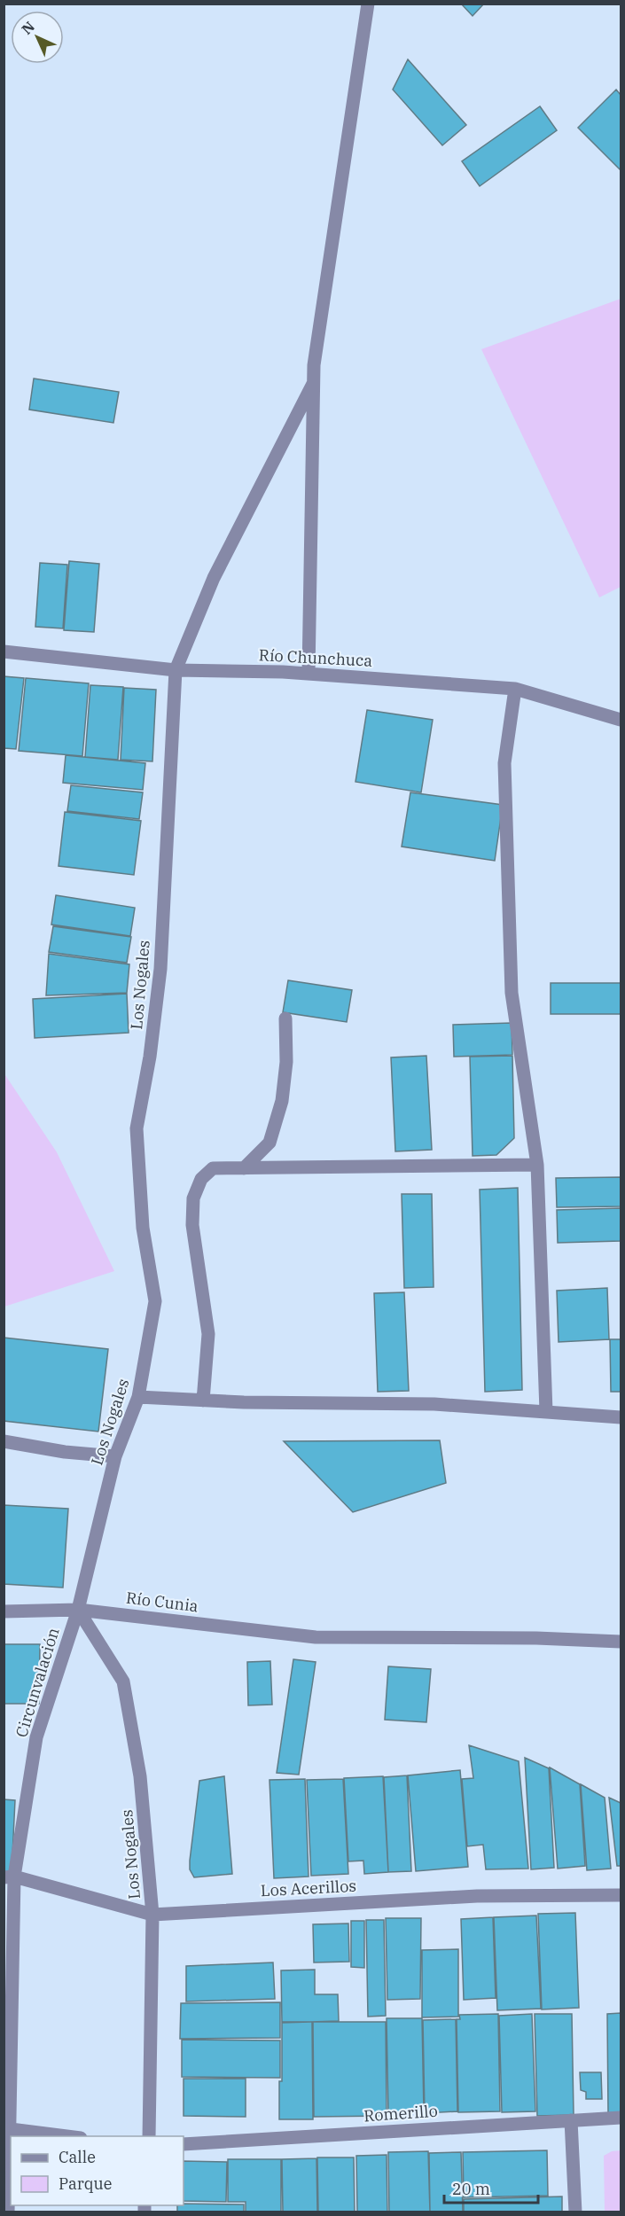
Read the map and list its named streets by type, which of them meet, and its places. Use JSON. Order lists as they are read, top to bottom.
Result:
{
  "streets": {
    "street": [
      "Río Chunchuca",
      "Los Nogales",
      "Río Cunia",
      "Circunvalación",
      "Los Acerillos",
      "Romerillo"
    ]
  },
  "crossings": [
    ["Río Chunchuca", "Los Nogales"],
    ["Los Nogales", "Río Cunia"],
    ["Los Nogales", "Circunvalación"],
    ["Los Nogales", "Los Acerillos"],
    ["Río Cunia", "Circunvalación"],
    ["Circunvalación", "Los Acerillos"]
  ],
  "legend": ["Calle", "Parque"],
  "scale_bar": "20 m",
  "north": "top left"
}
